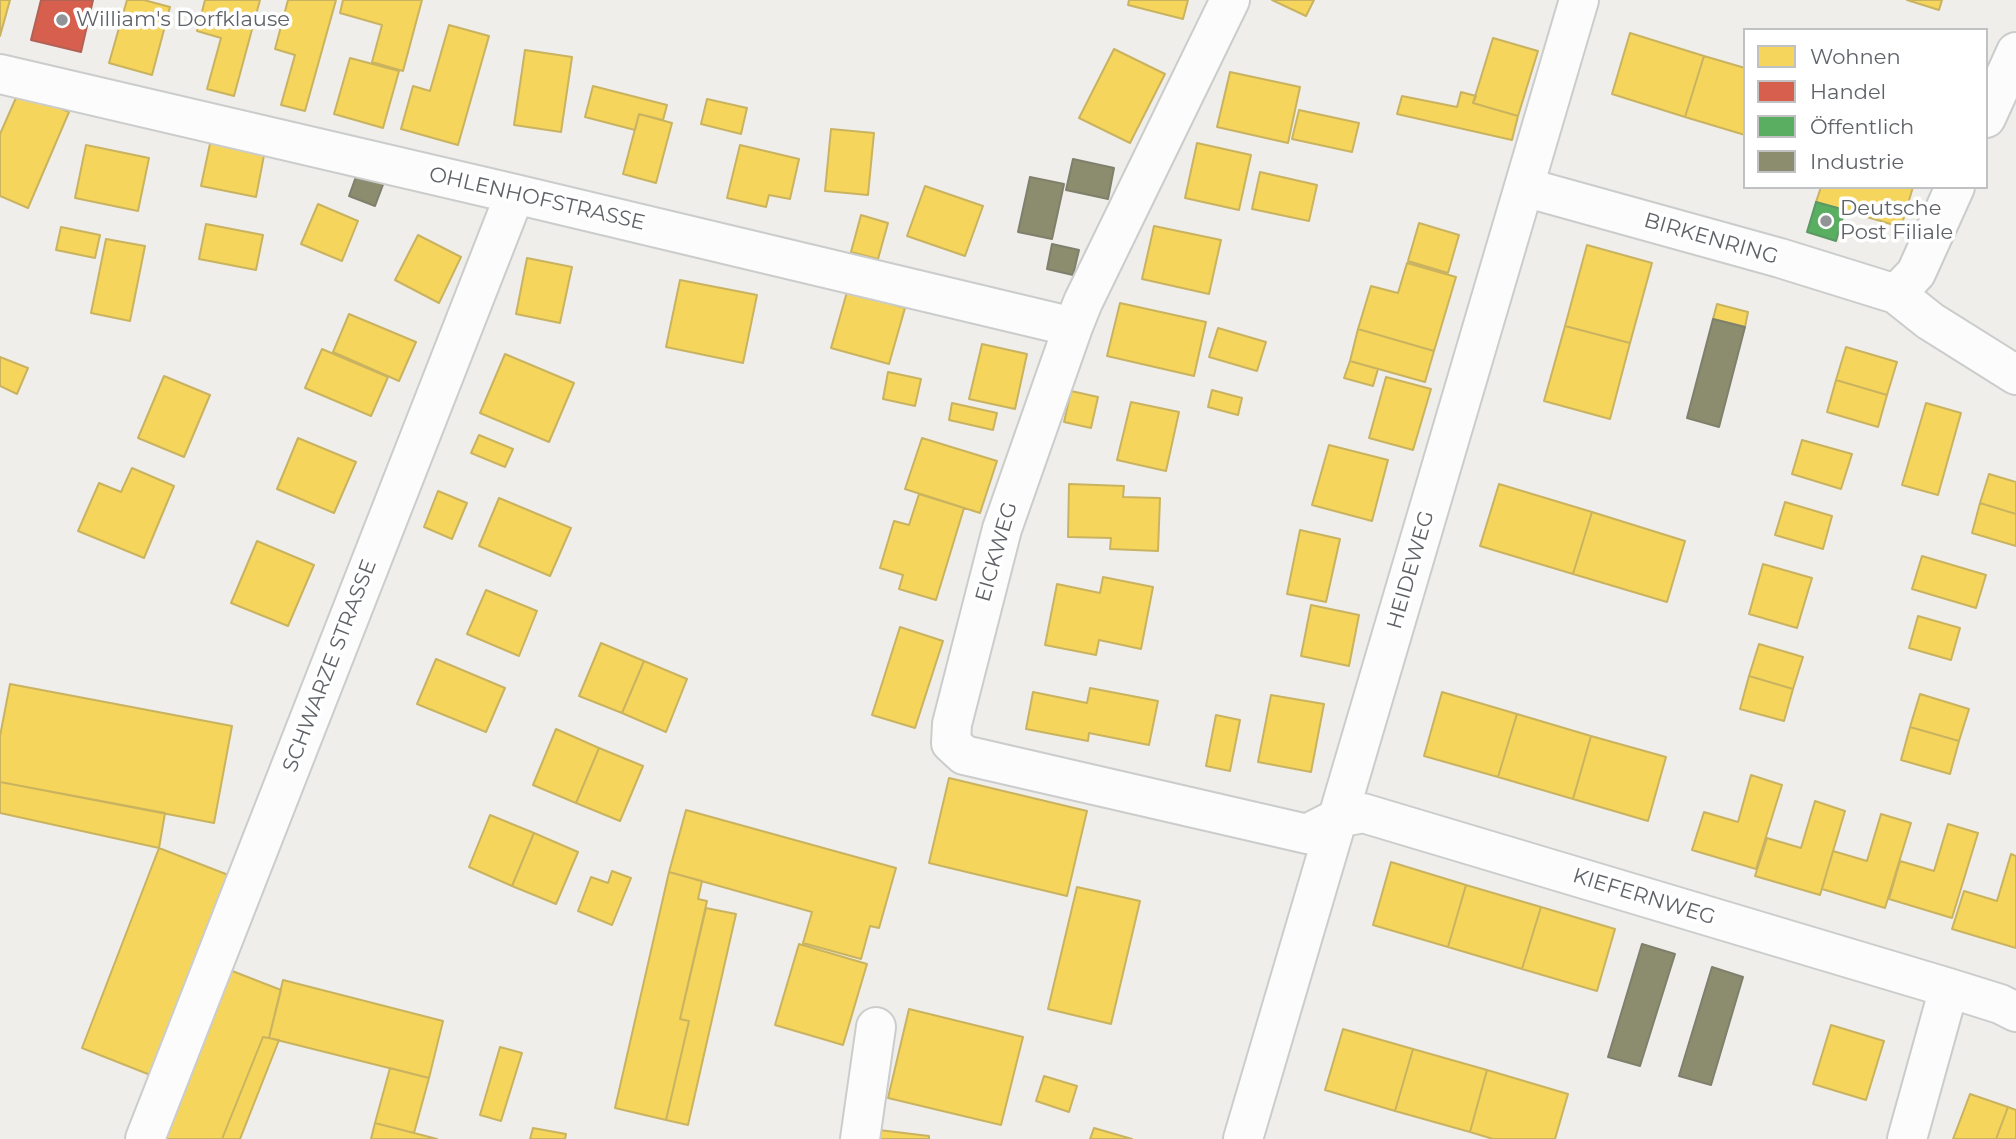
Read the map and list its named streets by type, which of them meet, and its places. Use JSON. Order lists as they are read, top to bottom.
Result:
{
  "streets": {
    "street": [
      "OHLENHOFSTRASSE",
      "BIRKENRING",
      "EICKWEG",
      "HEIDEWEG",
      "SCHWARZE STRASSE",
      "KIEFERNWEG"
    ]
  },
  "crossings": [
    ["OHLENHOFSTRASSE", "EICKWEG"],
    ["OHLENHOFSTRASSE", "SCHWARZE STRASSE"],
    ["BIRKENRING", "HEIDEWEG"],
    ["EICKWEG", "HEIDEWEG"],
    ["EICKWEG", "KIEFERNWEG"],
    ["HEIDEWEG", "KIEFERNWEG"]
  ],
  "places": ["William's Dorfklause", "Deutsche Post Filiale"],
  "legend": [
    "Wohnen",
    "Handel",
    "Öffentlich",
    "Industrie"
  ]
}
